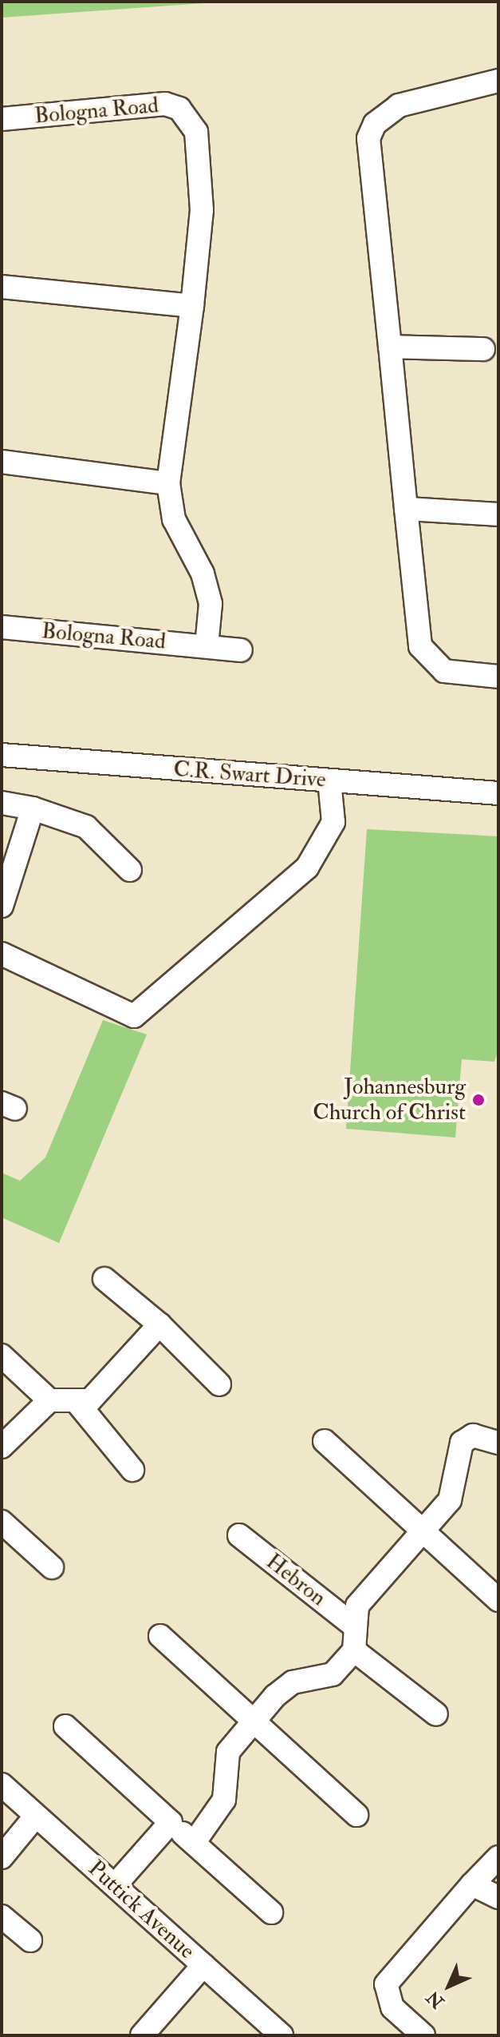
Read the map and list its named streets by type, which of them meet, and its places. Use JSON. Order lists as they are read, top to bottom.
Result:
{
  "streets": {
    "street": [
      "Bologna Road",
      "C.R. Swart Drive",
      "Hebron",
      "Puttick Avenue"
    ]
  },
  "places": ["Johannesburg Church of Christ"],
  "north": "bottom left"
}
